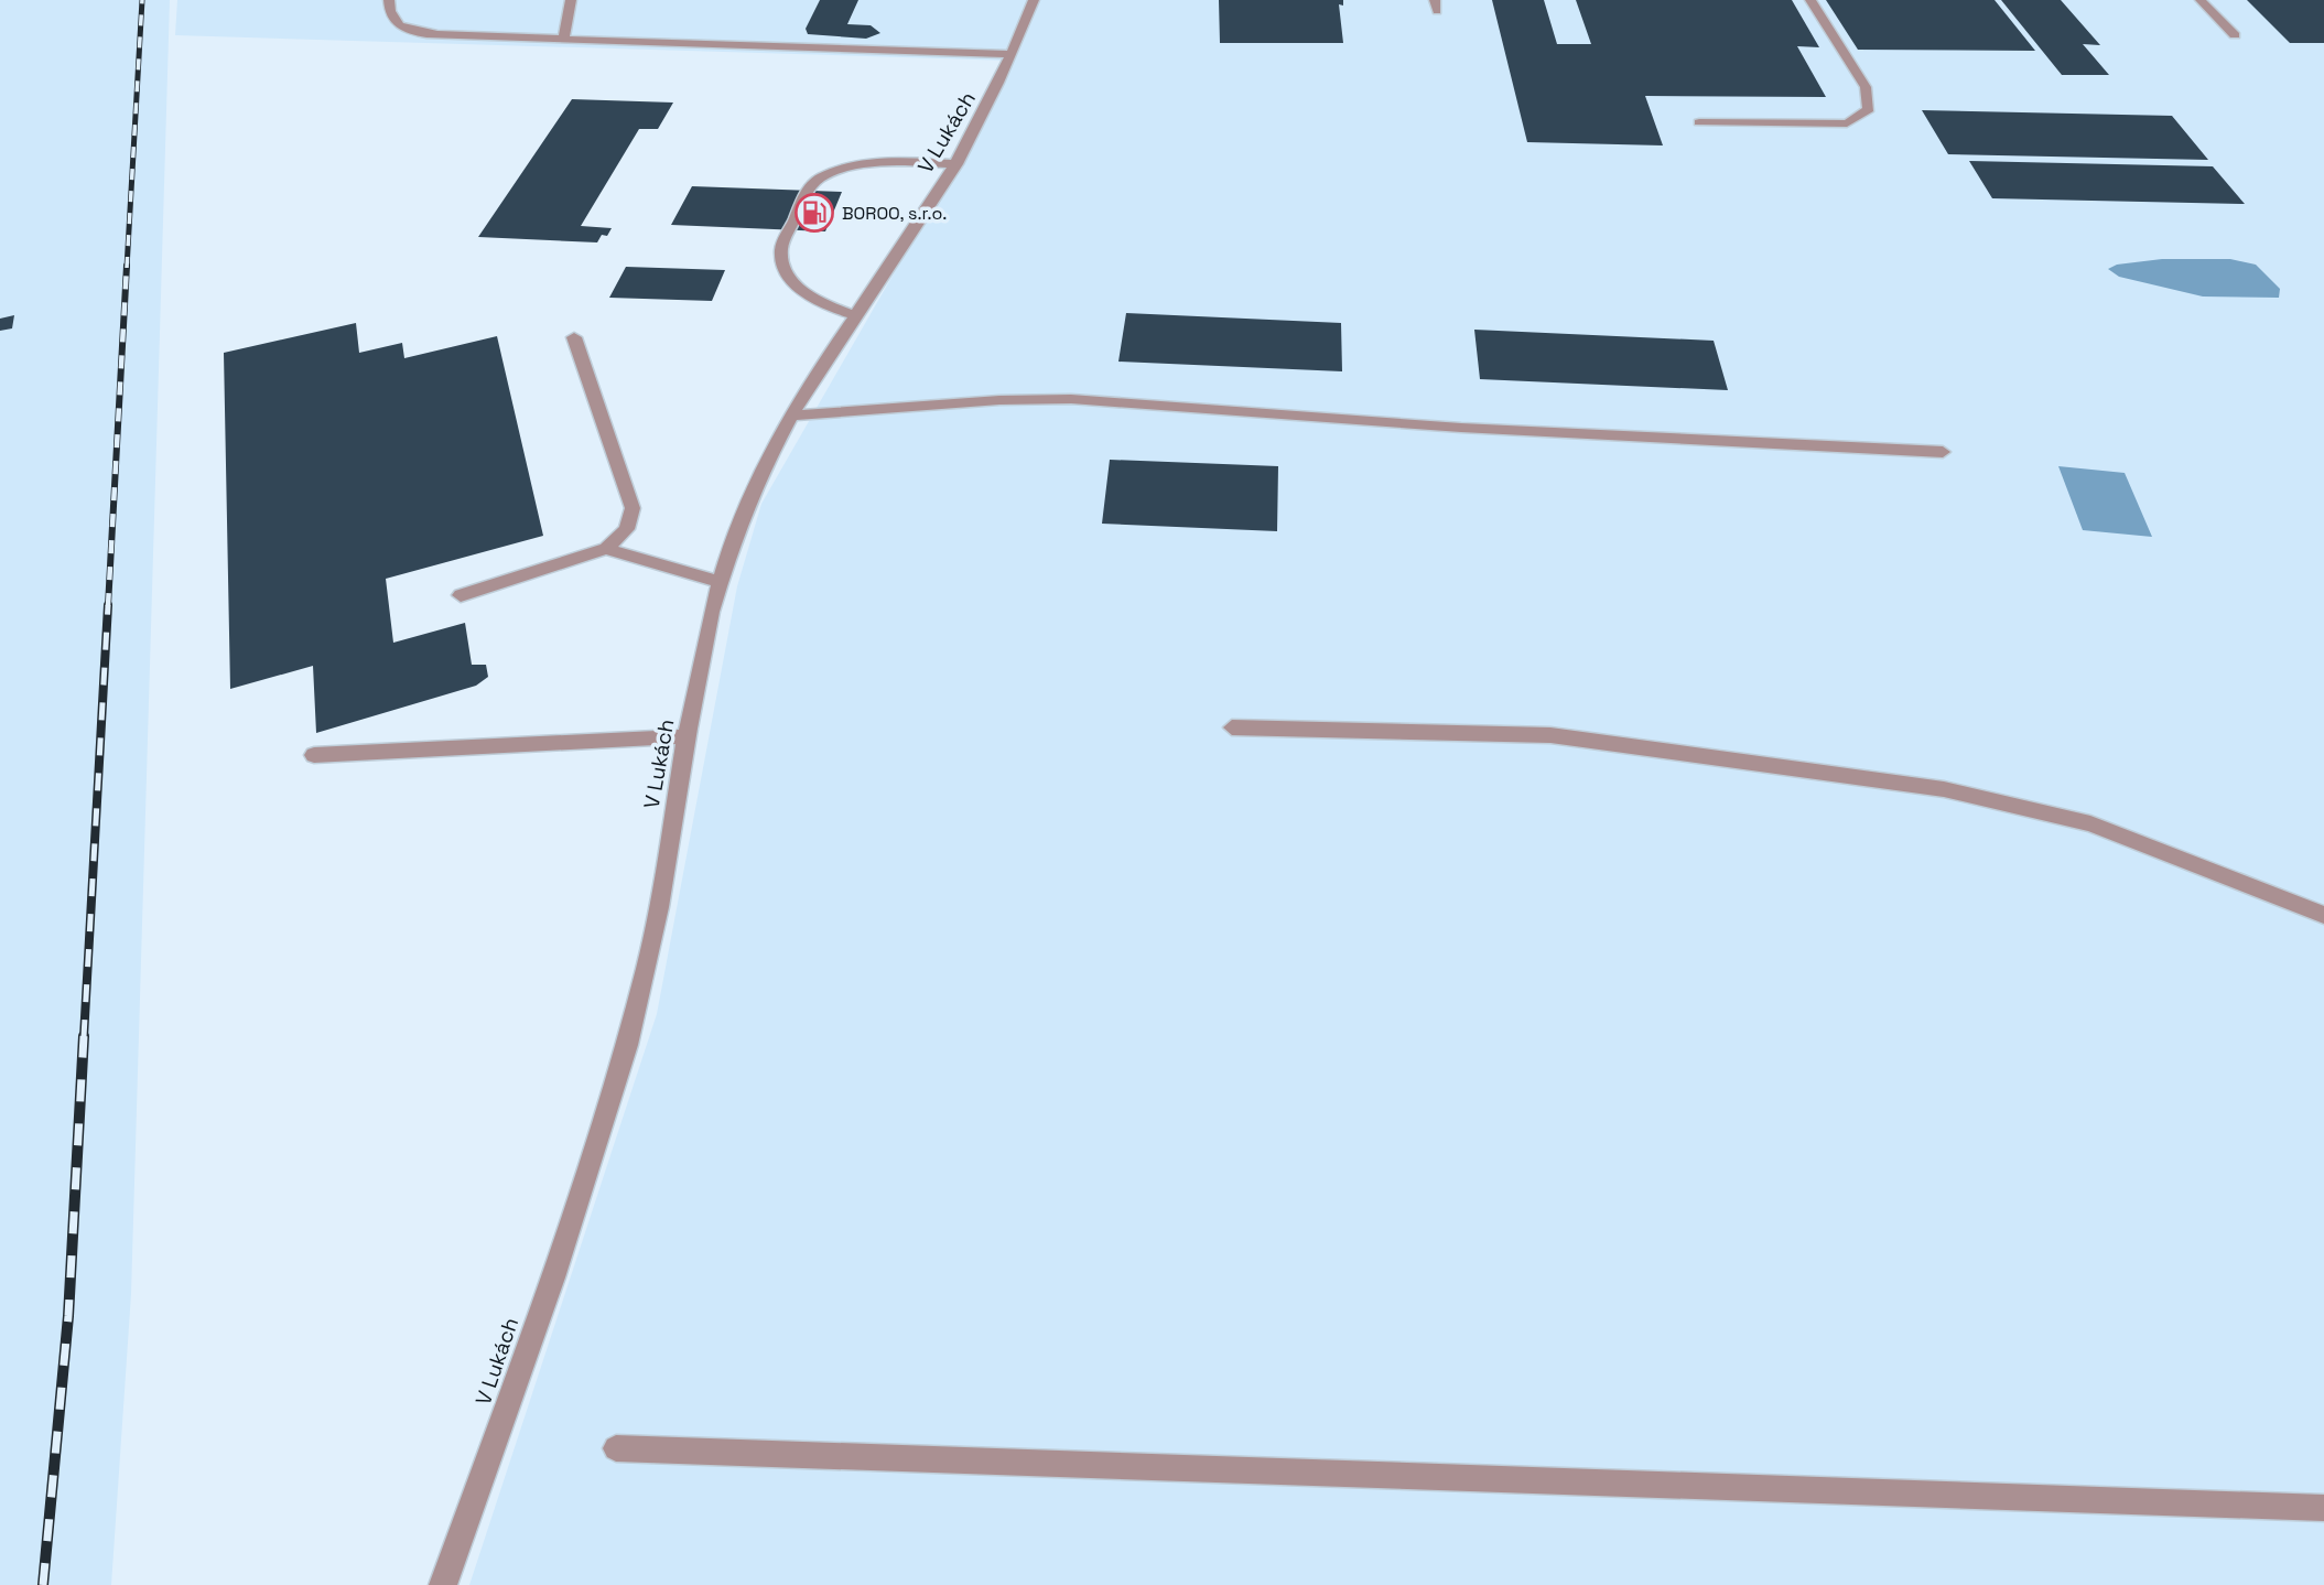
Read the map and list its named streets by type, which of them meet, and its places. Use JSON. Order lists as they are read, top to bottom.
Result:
{
  "streets": {
    "street": ["V Lukách"]
  },
  "places": {
    "fuel station": ["BOROO, s.r.o."]
  }
}
